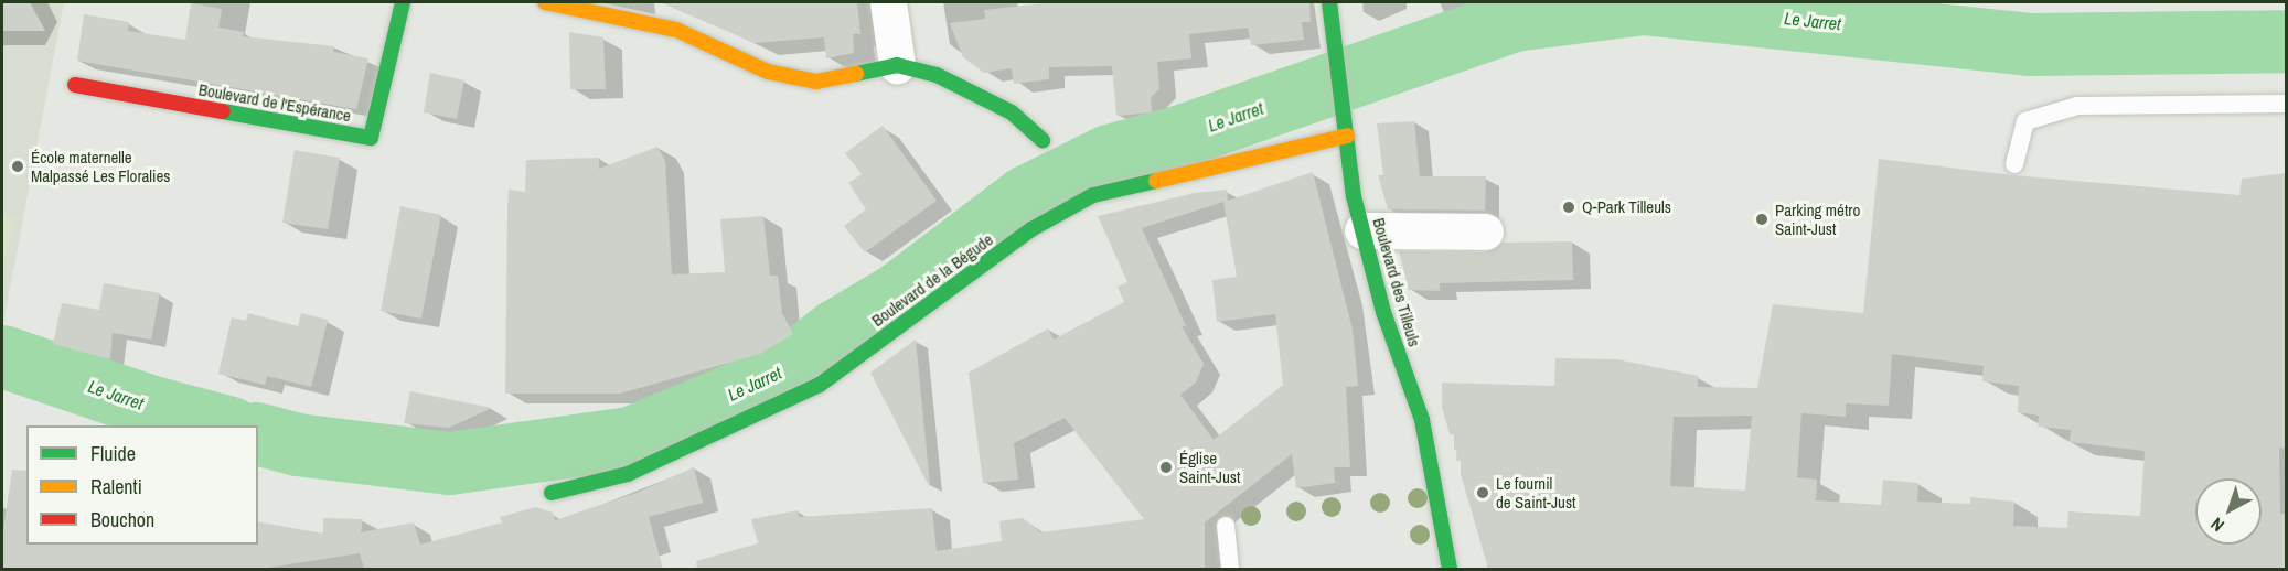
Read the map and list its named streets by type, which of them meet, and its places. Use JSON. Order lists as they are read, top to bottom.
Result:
{
  "streets": {
    "street": ["Boulevard de l'Espérance", "Boulevard de la Bégude", "Boulevard des Tilleuls"]
  },
  "crossings": [
    ["Boulevard de la Bégude", "Boulevard des Tilleuls"]
  ],
  "water": ["Le Jarret"],
  "places": [
    "École maternelle Malpassé Les Floralies",
    "Q-Park Tilleuls",
    "Parking métro Saint-Just",
    "Église Saint-Just",
    "Le fournil de Saint-Just"
  ],
  "legend": ["Fluide", "Ralenti", "Bouchon"],
  "north": "bottom left"
}
